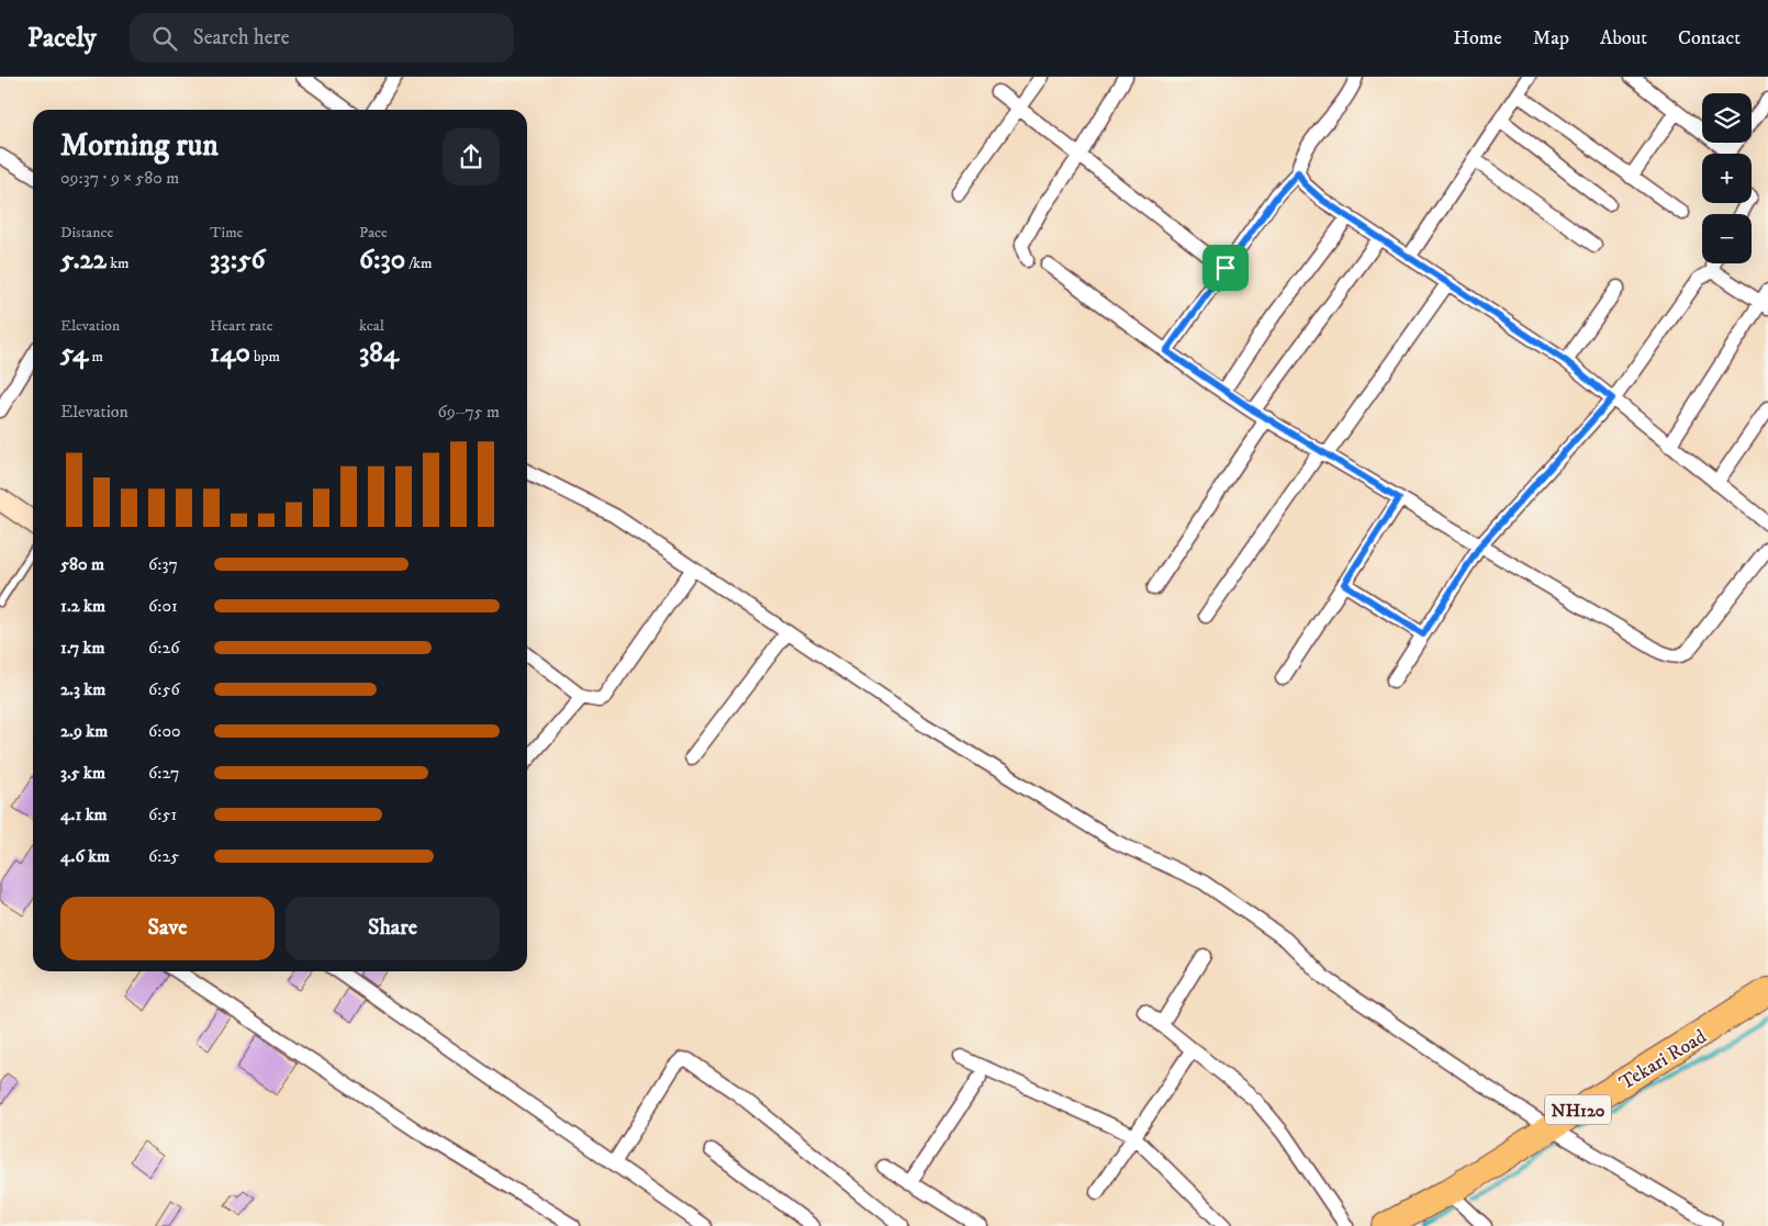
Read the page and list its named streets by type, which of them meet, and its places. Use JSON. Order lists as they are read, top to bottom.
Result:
{
  "streets": {
    "highway": ["Tekari Road", "NH120"]
  },
  "page": {
    "header": "Pacely",
    "search": "Search here",
    "nav": [
      "Home",
      "Map",
      "About",
      "Contact"
    ],
    "map_buttons": ["+", "−"],
    "heading": ["Morning run", "09:37 · 9 × 580 m"],
    "stats": [
      ["Distance", "5.22 km"],
      ["Time", "33:56"],
      ["Pace", "6:30 /km"],
      ["Elevation", "54 m"],
      ["Heart rate", "140 bpm"],
      ["kcal", "384"]
    ],
    "chart": ["Elevation", "69–75 m"],
    "list": [
      {
        "name": "580 m",
        "note": "6:37"
      },
      {
        "name": "1.2 km",
        "note": "6:01"
      },
      {
        "name": "1.7 km",
        "note": "6:26"
      },
      {
        "name": "2.3 km",
        "note": "6:56"
      },
      {
        "name": "2.9 km",
        "note": "6:00"
      },
      {
        "name": "3.5 km",
        "note": "6:27"
      },
      {
        "name": "4.1 km",
        "note": "6:51"
      },
      {
        "name": "4.6 km",
        "note": "6:25"
      }
    ],
    "buttons": ["Save", "Share"]
  }
}
